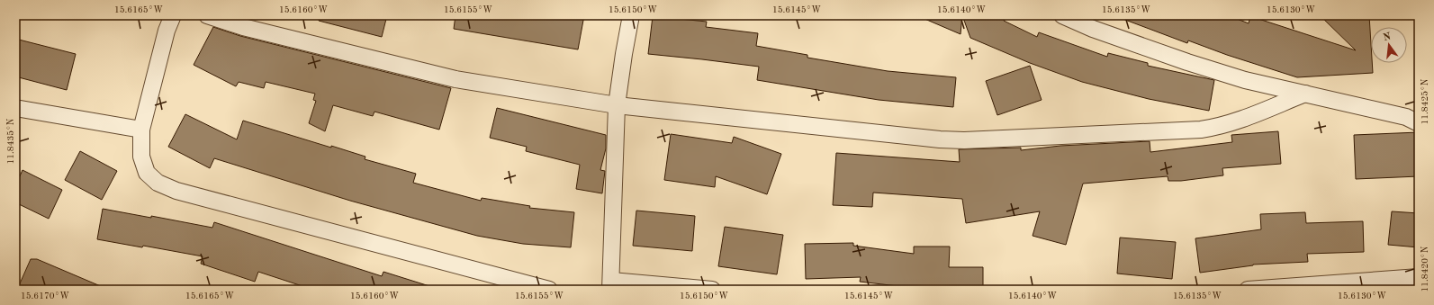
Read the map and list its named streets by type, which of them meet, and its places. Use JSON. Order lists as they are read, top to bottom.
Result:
{
  "north": "top",
  "coordinates": [
    "15.6165°W",
    "15.6160°W",
    "15.6155°W",
    "15.6150°W",
    "15.6145°W",
    "15.6140°W",
    "15.6135°W",
    "15.6130°W",
    "11.8425°N",
    "11.8435°N",
    "11.8420°N",
    "15.6170°W"
  ]
}
